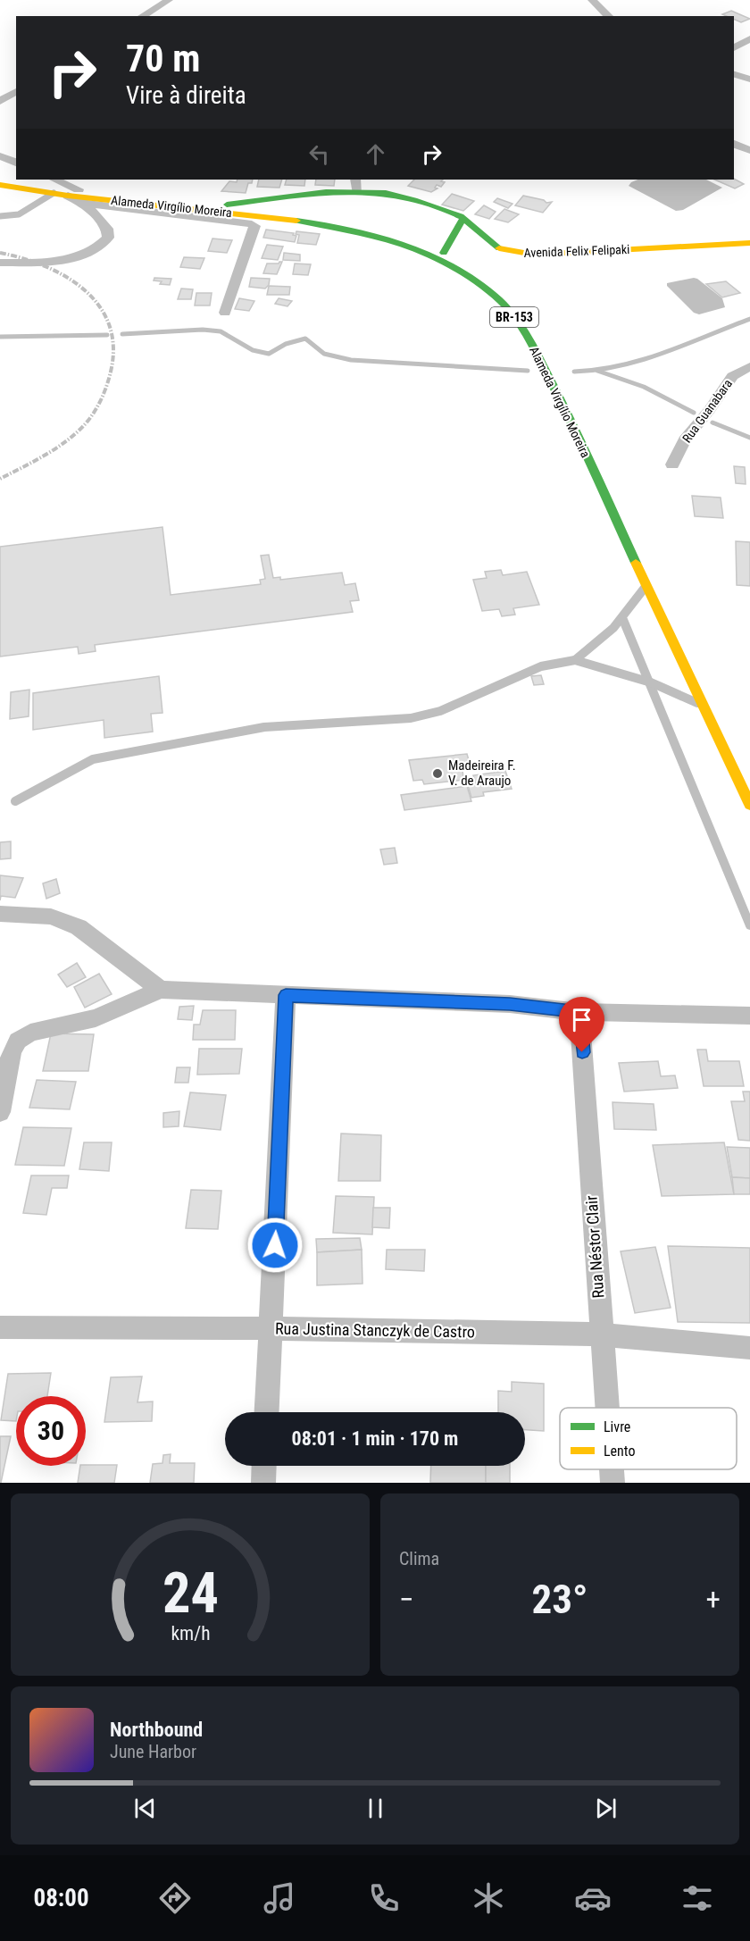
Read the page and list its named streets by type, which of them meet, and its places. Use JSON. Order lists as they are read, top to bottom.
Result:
{
  "streets": {
    "main road": ["Alameda Virgílio Moreira", "Avenida Felix Felipaki", "BR-153"],
    "street": ["Rua Guanabara", "Rua Néstor Clair", "Rua Justina Stanczyk de Castro"]
  },
  "crossings": [
    ["Alameda Virgílio Moreira", "Avenida Felix Felipaki"],
    ["Rua Néstor Clair", "Rua Justina Stanczyk de Castro"]
  ],
  "places": ["Madeireira F. V. de Araujo"],
  "legend": ["Livre", "Lento"],
  "page": {
    "turn": ["70 m", "Vire à direita"],
    "limit": "30",
    "trip": "08:01 · 1 min · 170 m",
    "tile": "Clima",
    "heat": ["−", "23°", "+"],
    "song": ["Northbound", "June Harbor"],
    "tabs": "08:00",
    "gauge": ["24", "km/h"]
  }
}
